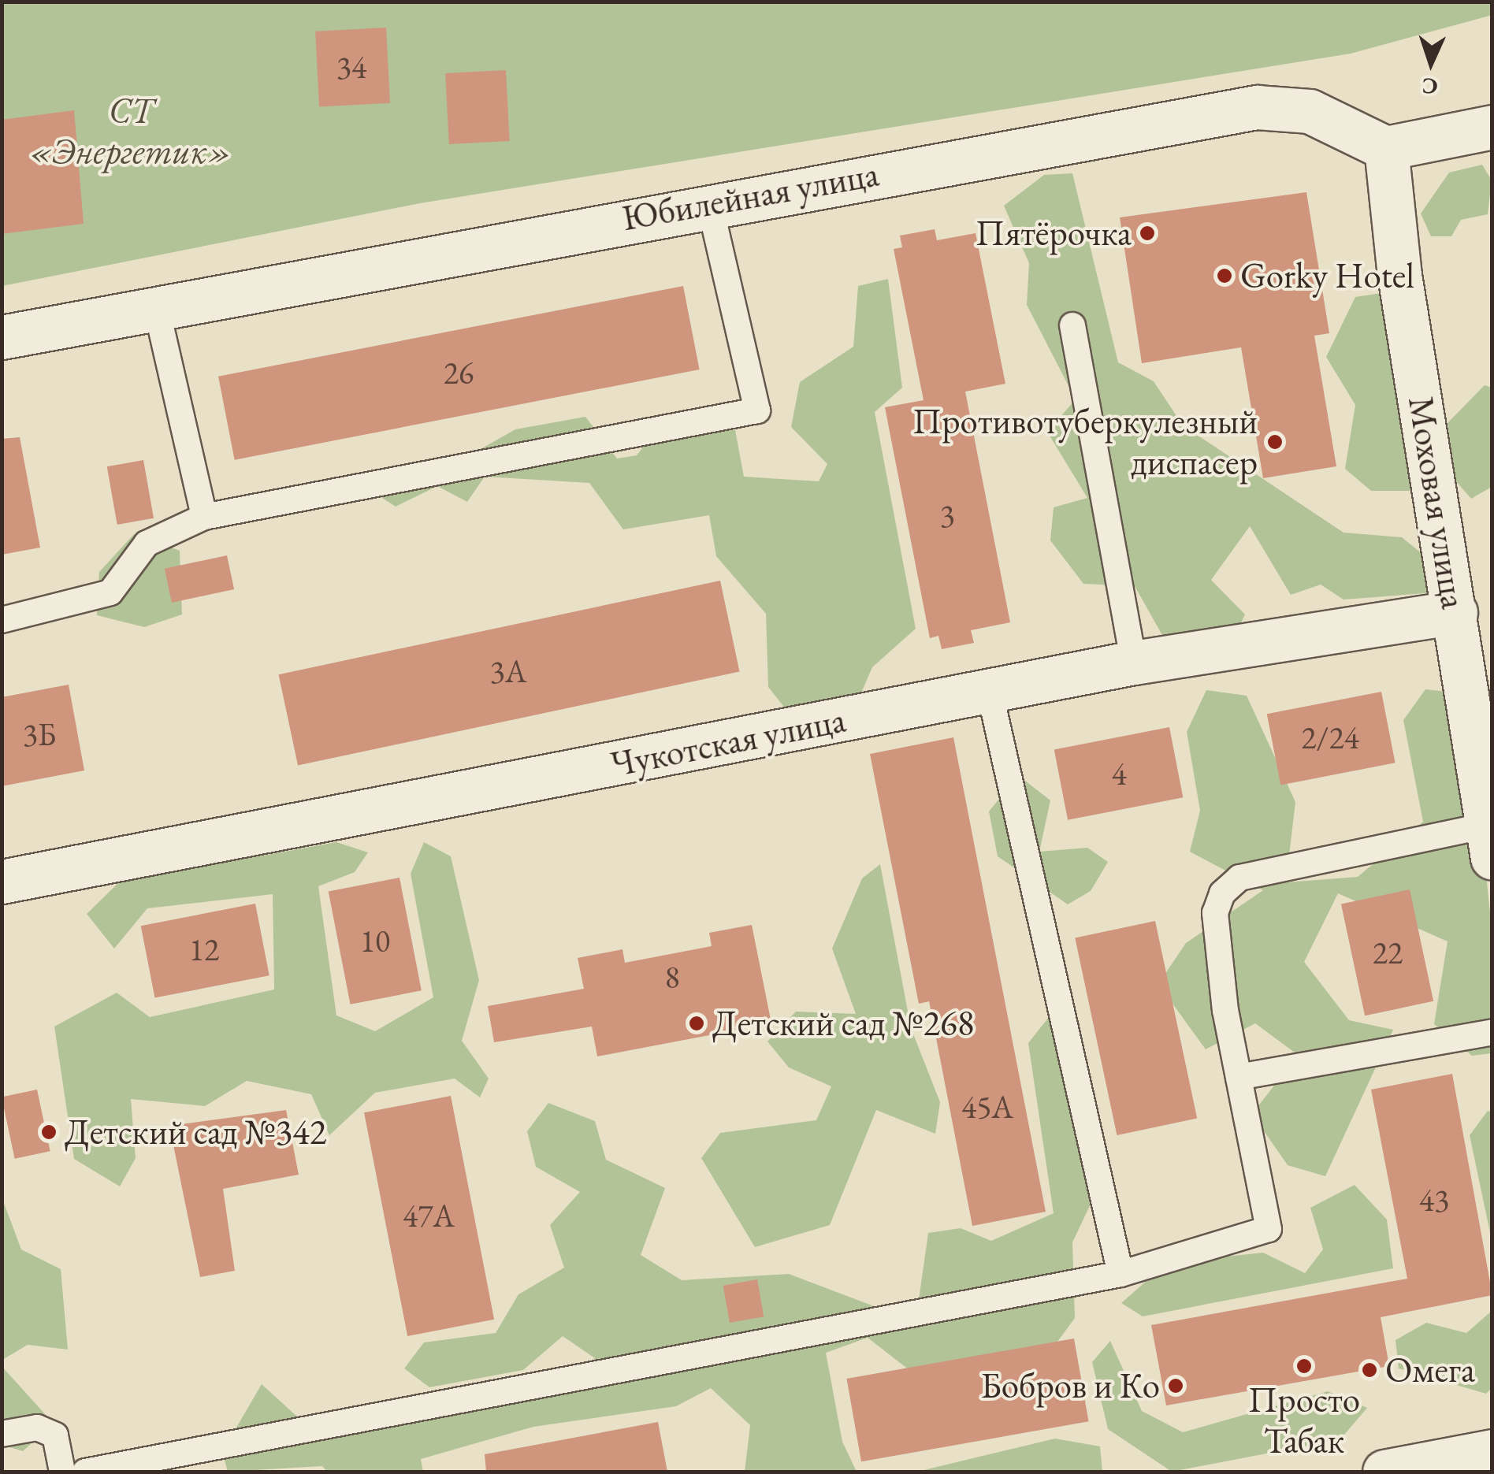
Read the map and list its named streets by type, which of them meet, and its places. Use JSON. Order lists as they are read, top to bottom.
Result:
{
  "streets": {
    "street": ["Юбилейная улица", "Моховая улица", "Чукотская улица"]
  },
  "crossings": [
    ["Юбилейная улица", "Моховая улица"],
    ["Моховая улица", "Чукотская улица"]
  ],
  "parks": ["СТ «Энергетик»"],
  "places": [
    "Пятёрочка",
    "Gorky Hotel",
    "Противотуберкулезный диспасер",
    "Детский сад №268",
    "Детский сад №342",
    "Просто Табак",
    "Омега",
    "Бобров и Ко"
  ],
  "house_numbers": [
    "34",
    "26",
    "3",
    "3А",
    "3Б",
    "2/24",
    "4",
    "10",
    "12",
    "22",
    "8",
    "45А",
    "43",
    "47А"
  ],
  "north": "bottom"
}
